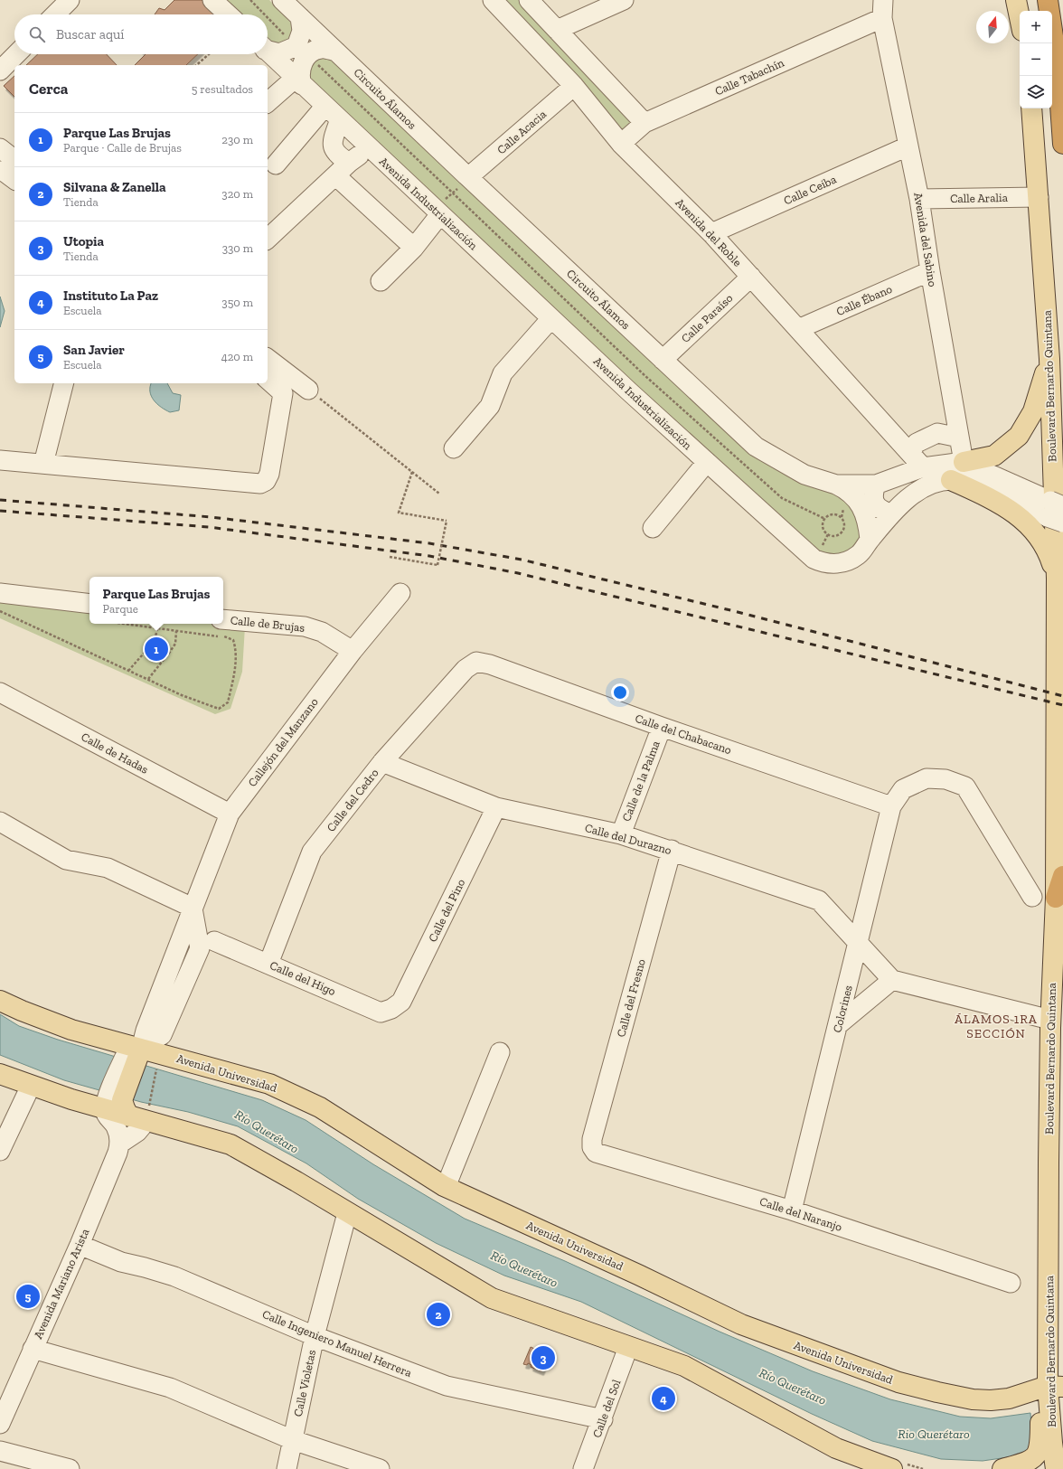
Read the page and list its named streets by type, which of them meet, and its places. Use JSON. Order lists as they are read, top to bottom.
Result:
{
  "streets": {
    "main road": ["Boulevard Bernardo Quintana", "Avenida Universidad"],
    "street": [
      "Calle Tabachín",
      "Circuito Álamos",
      "Calle Acacia",
      "Calle Ceiba",
      "Calle Aralia",
      "Avenida Industrialización",
      "Avenida del Roble",
      "Avenida del Sabino",
      "Calle Ébano",
      "Calle Paraíso",
      "Calle de Brujas",
      "Calle del Chabacano",
      "Callejón del Manzano",
      "Calle de Hadas",
      "Calle de la Palma",
      "Calle del Cedro",
      "Calle del Durazno",
      "Calle del Pino",
      "Calle del Higo",
      "Calle del Fresno",
      "Colorines",
      "Calle del Naranjo",
      "Avenida Mariano Arista",
      "Calle Ingeniero Manuel Herrera",
      "Calle Violetas",
      "Calle del Sol"
    ]
  },
  "crossings": [
    ["Calle Tabachín", "Avenida del Roble"],
    ["Calle Tabachín", "Avenida del Sabino"],
    ["Circuito Álamos", "Calle Acacia"],
    ["Circuito Álamos", "Avenida del Roble"],
    ["Circuito Álamos", "Avenida del Sabino"],
    ["Circuito Álamos", "Calle Paraíso"],
    ["Calle Acacia", "Avenida del Roble"],
    ["Calle Ceiba", "Avenida del Roble"],
    ["Calle Ceiba", "Avenida del Sabino"],
    ["Calle Aralia", "Avenida del Sabino"],
    ["Calle Aralia", "Boulevard Bernardo Quintana"],
    ["Avenida del Roble", "Calle Ébano"],
    ["Avenida del Roble", "Calle Paraíso"],
    ["Avenida del Sabino", "Calle Ébano"],
    ["Boulevard Bernardo Quintana", "Avenida Universidad"],
    ["Calle de Brujas", "Callejón del Manzano"],
    ["Calle del Chabacano", "Calle de la Palma"],
    ["Calle del Chabacano", "Calle del Cedro"],
    ["Calle del Chabacano", "Colorines"],
    ["Callejón del Manzano", "Calle de Hadas"],
    ["Callejón del Manzano", "Avenida Universidad"],
    ["Calle de la Palma", "Calle del Durazno"],
    ["Calle del Cedro", "Calle del Durazno"],
    ["Calle del Cedro", "Calle del Higo"],
    ["Calle del Durazno", "Calle del Pino"],
    ["Calle del Durazno", "Calle del Fresno"],
    ["Calle del Durazno", "Colorines"],
    ["Calle del Pino", "Calle del Higo"],
    ["Calle del Fresno", "Calle del Naranjo"],
    ["Colorines", "Calle del Naranjo"],
    ["Avenida Mariano Arista", "Calle Ingeniero Manuel Herrera"],
    ["Calle Ingeniero Manuel Herrera", "Calle Violetas"],
    ["Calle Ingeniero Manuel Herrera", "Calle del Sol"]
  ],
  "districts": ["ÁLAMOS 1RA SECCIÓN"],
  "water": ["Río Querétaro", "Rio Querétaro"],
  "north": "top",
  "page": {
    "map_buttons": ["+", "−"],
    "search": "Buscar aquí",
    "heading": ["Cerca", "5 resultados"],
    "list": [
      {
        "mark": "1",
        "name": "Parque Las Brujas",
        "note": "Parque · Calle de Brujas",
        "value": "230 m"
      },
      {
        "mark": "2",
        "name": "Silvana & Zanella",
        "note": "Tienda",
        "value": "320 m"
      },
      {
        "mark": "3",
        "name": "Utopia",
        "note": "Tienda",
        "value": "330 m"
      },
      {
        "mark": "4",
        "name": "Instituto La Paz",
        "note": "Escuela",
        "value": "350 m"
      },
      {
        "mark": "5",
        "name": "San Javier",
        "note": "Escuela",
        "value": "420 m"
      }
    ],
    "popup": ["Parque Las Brujas", "Parque"],
    "pins": [
      "1",
      "5",
      "2",
      "3",
      "4"
    ]
  }
}
